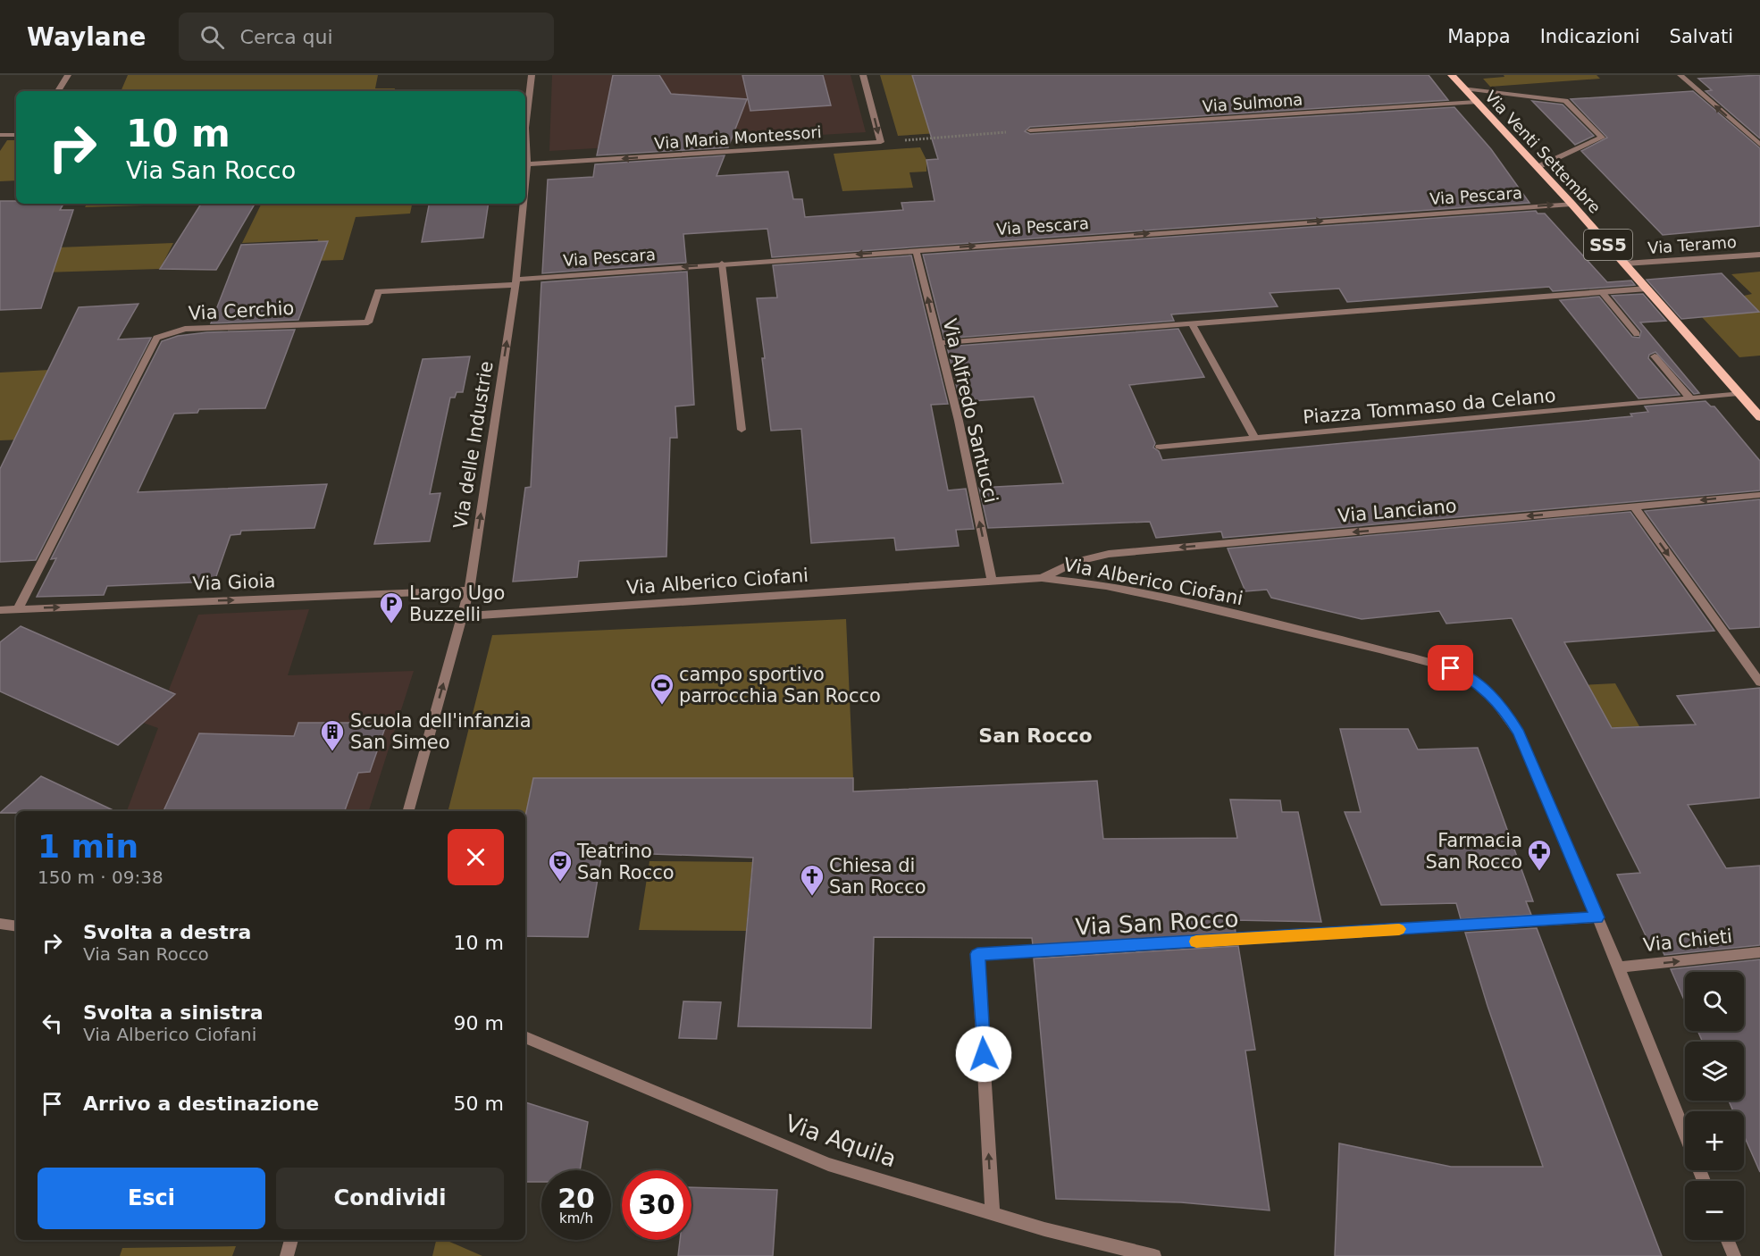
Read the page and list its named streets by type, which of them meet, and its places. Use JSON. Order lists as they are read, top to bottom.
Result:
{
  "streets": {
    "main road": ["Via Venti Settembre", "SS5"],
    "street": [
      "Via Sulmona",
      "Via Maria Montessori",
      "Via Pescara",
      "Via Teramo",
      "Via Cerchio",
      "Piazza Tommaso da Celano",
      "Via Alfredo Santucci",
      "Via delle Industrie",
      "Via Lanciano",
      "Via Alberico Ciofani",
      "Via Gioia",
      "Via San Rocco",
      "Via Chieti",
      "Via Aquila"
    ]
  },
  "crossings": [
    ["Via Sulmona", "Via Venti Settembre"],
    ["Via Maria Montessori", "Via delle Industrie"],
    ["Via Venti Settembre", "Via Pescara"],
    ["Via Venti Settembre", "Via Teramo"],
    ["Via Venti Settembre", "Piazza Tommaso da Celano"],
    ["Via Pescara", "Via Cerchio"],
    ["Via Pescara", "Via Alfredo Santucci"],
    ["Via Pescara", "Via delle Industrie"],
    ["Via Cerchio", "Via delle Industrie"],
    ["Via Cerchio", "Via Gioia"],
    ["Via Alfredo Santucci", "Via Alberico Ciofani"],
    ["Via delle Industrie", "Via Alberico Ciofani"],
    ["Via delle Industrie", "Via Gioia"],
    ["Via Lanciano", "Via Alberico Ciofani"],
    ["Via Alberico Ciofani", "Via San Rocco"],
    ["Via Alberico Ciofani", "Via Chieti"],
    ["Via San Rocco", "Via Aquila"]
  ],
  "one_way": [
    "Via Maria Montessori",
    "Via Alfredo Santucci",
    "Via delle Industrie",
    "Via Lanciano",
    "Via Gioia",
    "Via Chieti"
  ],
  "districts": ["San Rocco"],
  "places": {
    "parking": ["Largo Ugo Buzzelli"],
    "sports": ["campo sportivo parrocchia San Rocco"],
    "building": ["Scuola dell'infanzia San Simeo"],
    "pharmacy": ["Farmacia San Rocco"],
    "theatre": ["Teatrino San Rocco"],
    "church": ["Chiesa di San Rocco"]
  },
  "page": {
    "header": "Waylane",
    "search": "Cerca qui",
    "nav": ["Mappa", "Indicazioni", "Salvati"],
    "turn": ["10 m", "Via San Rocco"],
    "heading": ["1 min", "150 m · 09:38"],
    "list": [
      {
        "name": "Svolta a destra",
        "note": "Via San Rocco",
        "value": "10 m"
      },
      {
        "name": "Svolta a sinistra",
        "note": "Via Alberico Ciofani",
        "value": "90 m"
      },
      {
        "name": "Arrivo a destinazione",
        "value": "50 m"
      }
    ],
    "map_buttons": ["+", "−"],
    "buttons": ["Esci", "Condividi"],
    "speed": "20 km/h",
    "limit": "30"
  }
}
